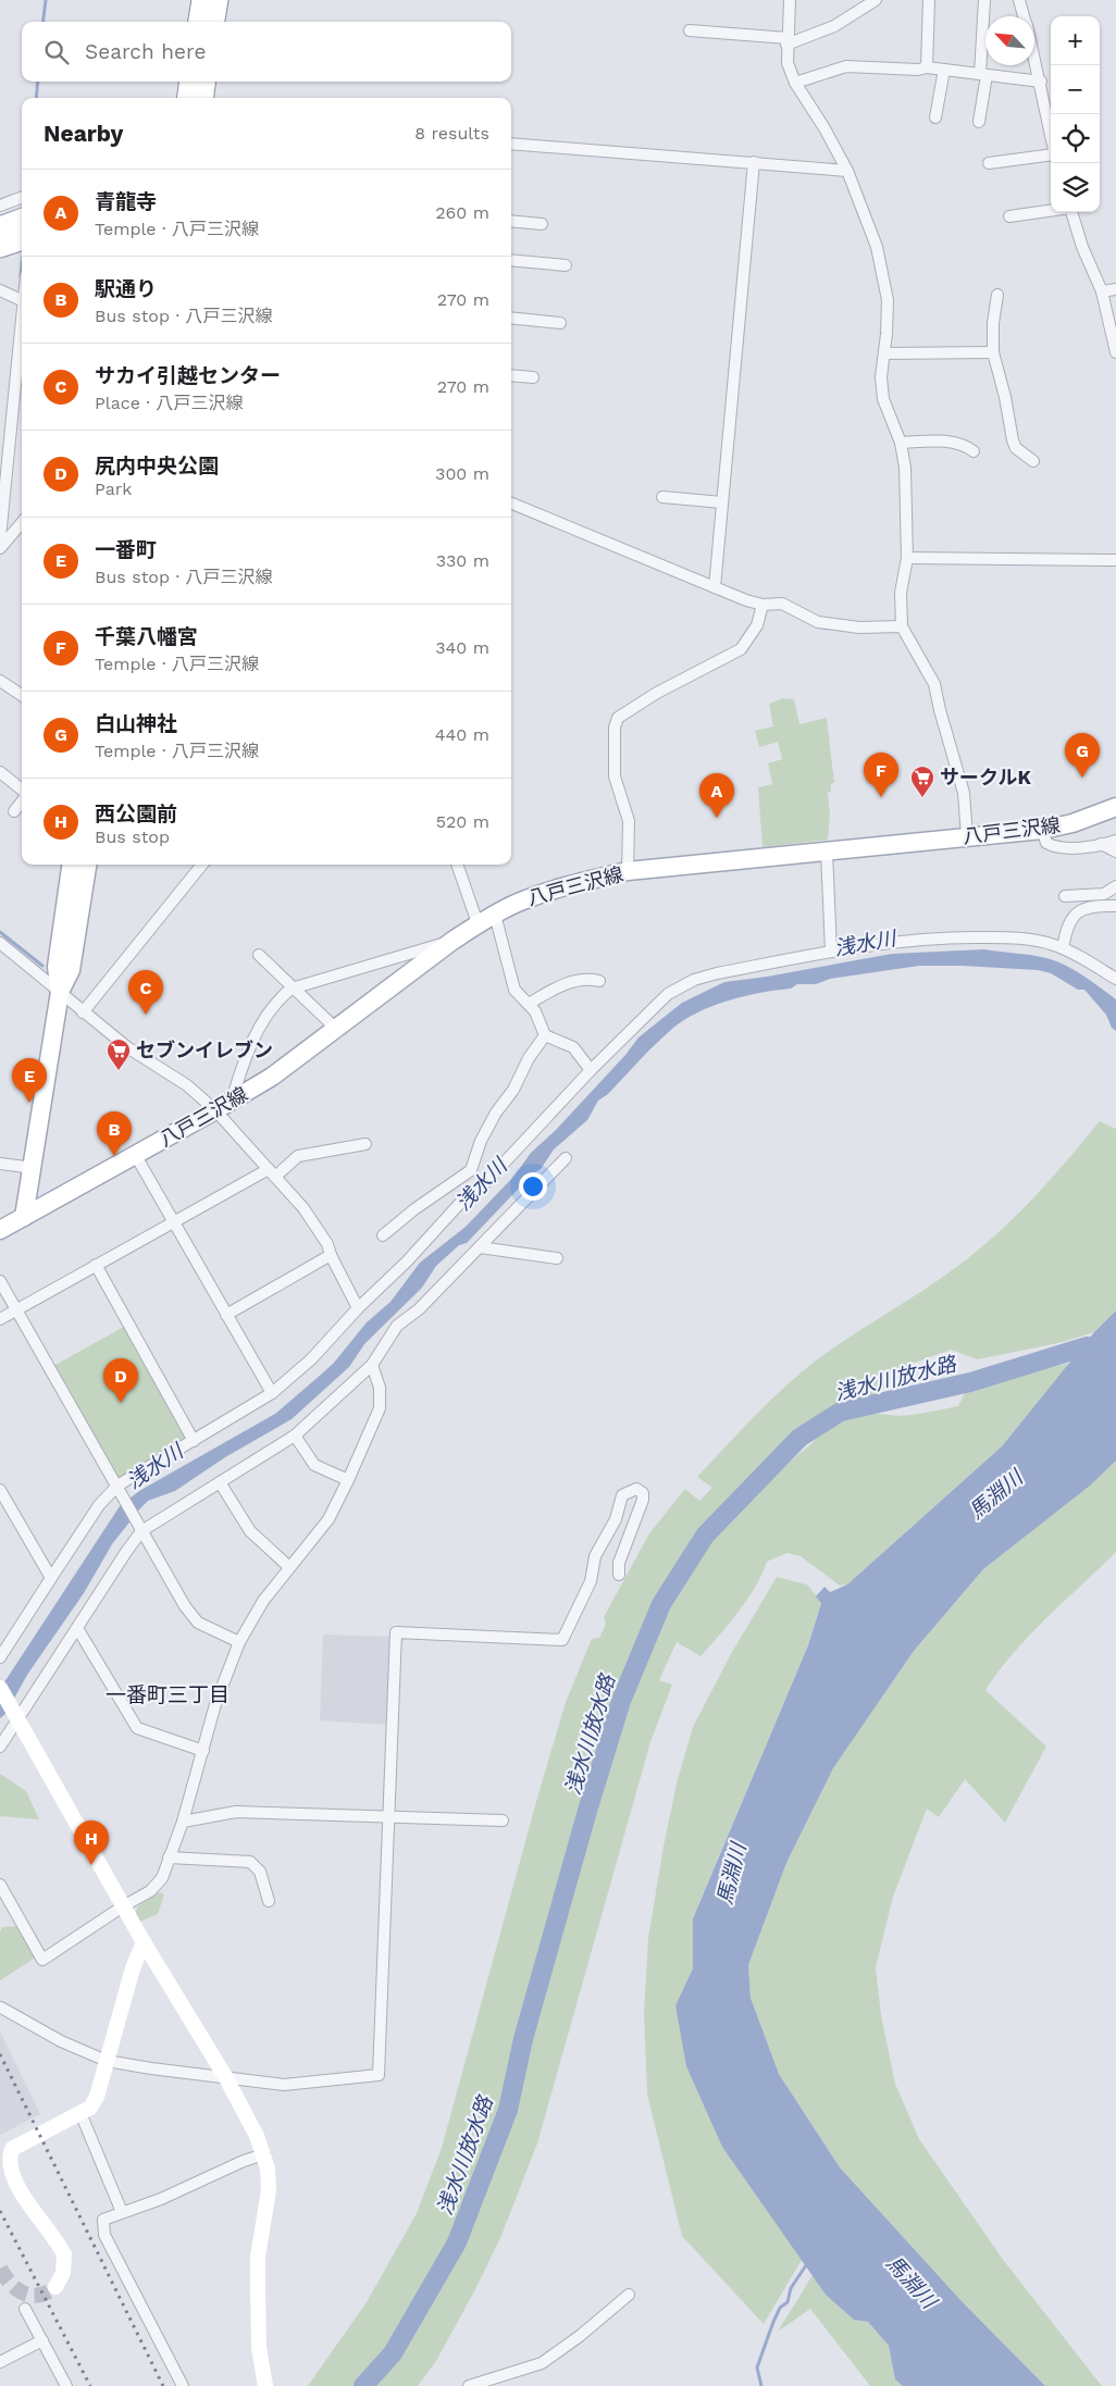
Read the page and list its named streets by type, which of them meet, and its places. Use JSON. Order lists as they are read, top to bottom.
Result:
{
  "streets": {
    "main road": ["八戸三沢線"]
  },
  "districts": ["一番町三丁目"],
  "water": ["浅水川", "浅水川放水路", "馬淵川"],
  "places": {
    "supermarket": ["サークルK", "セブンイレブン"]
  },
  "north": "top left",
  "page": {
    "map_buttons": ["+", "−"],
    "search": "Search here",
    "heading": ["Nearby", "8 results"],
    "list": [
      {
        "mark": "A",
        "name": "青龍寺",
        "note": "Temple · 八戸三沢線",
        "value": "260 m"
      },
      {
        "mark": "B",
        "name": "駅通り",
        "note": "Bus stop · 八戸三沢線",
        "value": "270 m"
      },
      {
        "mark": "C",
        "name": "サカイ引越センター",
        "note": "Place · 八戸三沢線",
        "value": "270 m"
      },
      {
        "mark": "D",
        "name": "尻内中央公園",
        "note": "Park",
        "value": "300 m"
      },
      {
        "mark": "E",
        "name": "一番町",
        "note": "Bus stop · 八戸三沢線",
        "value": "330 m"
      },
      {
        "mark": "F",
        "name": "千葉八幡宮",
        "note": "Temple · 八戸三沢線",
        "value": "340 m"
      },
      {
        "mark": "G",
        "name": "白山神社",
        "note": "Temple · 八戸三沢線",
        "value": "440 m"
      },
      {
        "mark": "H",
        "name": "西公園前",
        "note": "Bus stop",
        "value": "520 m"
      }
    ],
    "pins": [
      "G",
      "F",
      "A",
      "C",
      "E",
      "B",
      "D",
      "H"
    ]
  }
}
